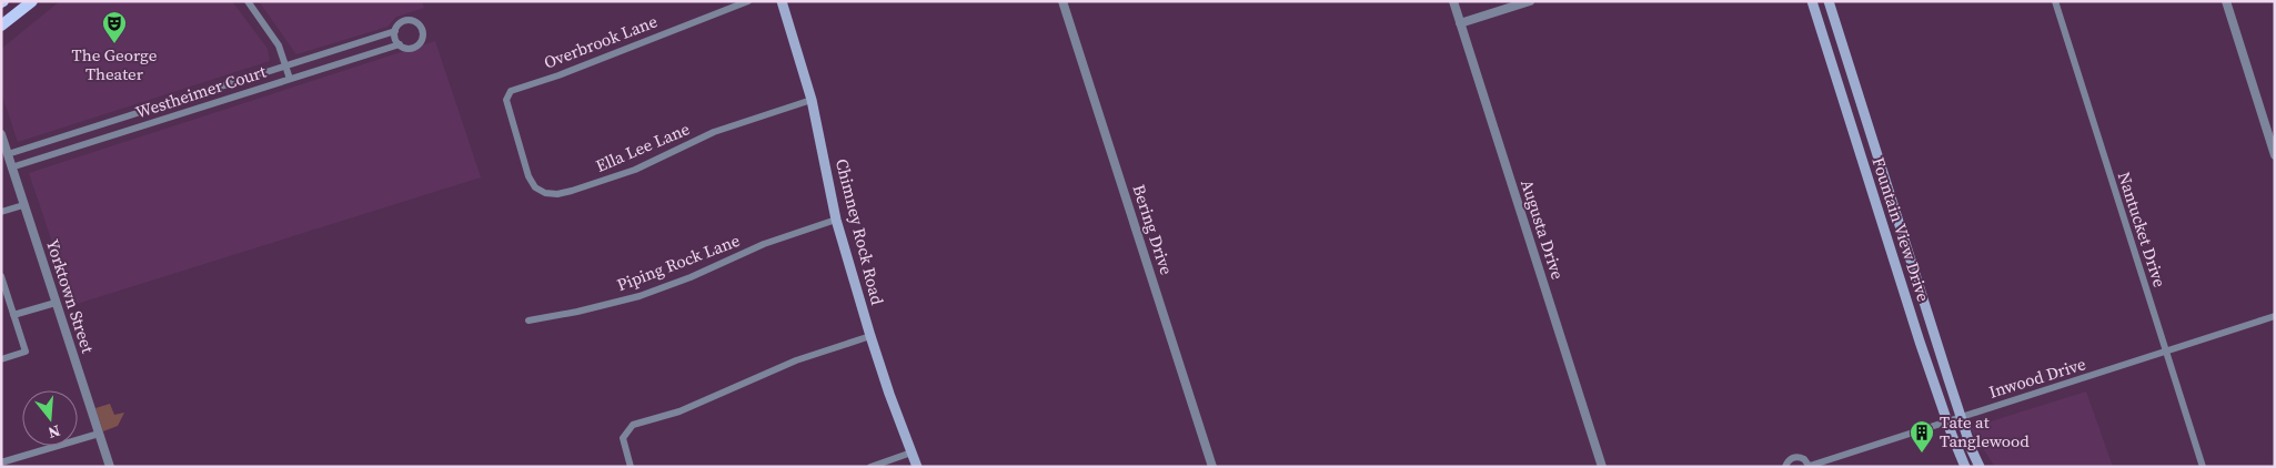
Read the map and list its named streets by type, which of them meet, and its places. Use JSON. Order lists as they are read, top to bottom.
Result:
{
  "streets": {
    "main road": ["Fountain View Drive", "Chimney Rock Road"],
    "street": [
      "Overbrook Lane",
      "Westheimer Court",
      "Ella Lee Lane",
      "Bering Drive",
      "Augusta Drive",
      "Nantucket Drive",
      "Piping Rock Lane",
      "Yorktown Street",
      "Inwood Drive"
    ]
  },
  "crossings": [
    ["Overbrook Lane", "Ella Lee Lane"],
    ["Westheimer Court", "Yorktown Street"],
    ["Ella Lee Lane", "Chimney Rock Road"],
    ["Fountain View Drive", "Inwood Drive"],
    ["Nantucket Drive", "Inwood Drive"],
    ["Chimney Rock Road", "Piping Rock Lane"]
  ],
  "places": {
    "theatre": ["The George Theater"],
    "building": ["Tate at Tanglewood"]
  },
  "north": "bottom"
}
